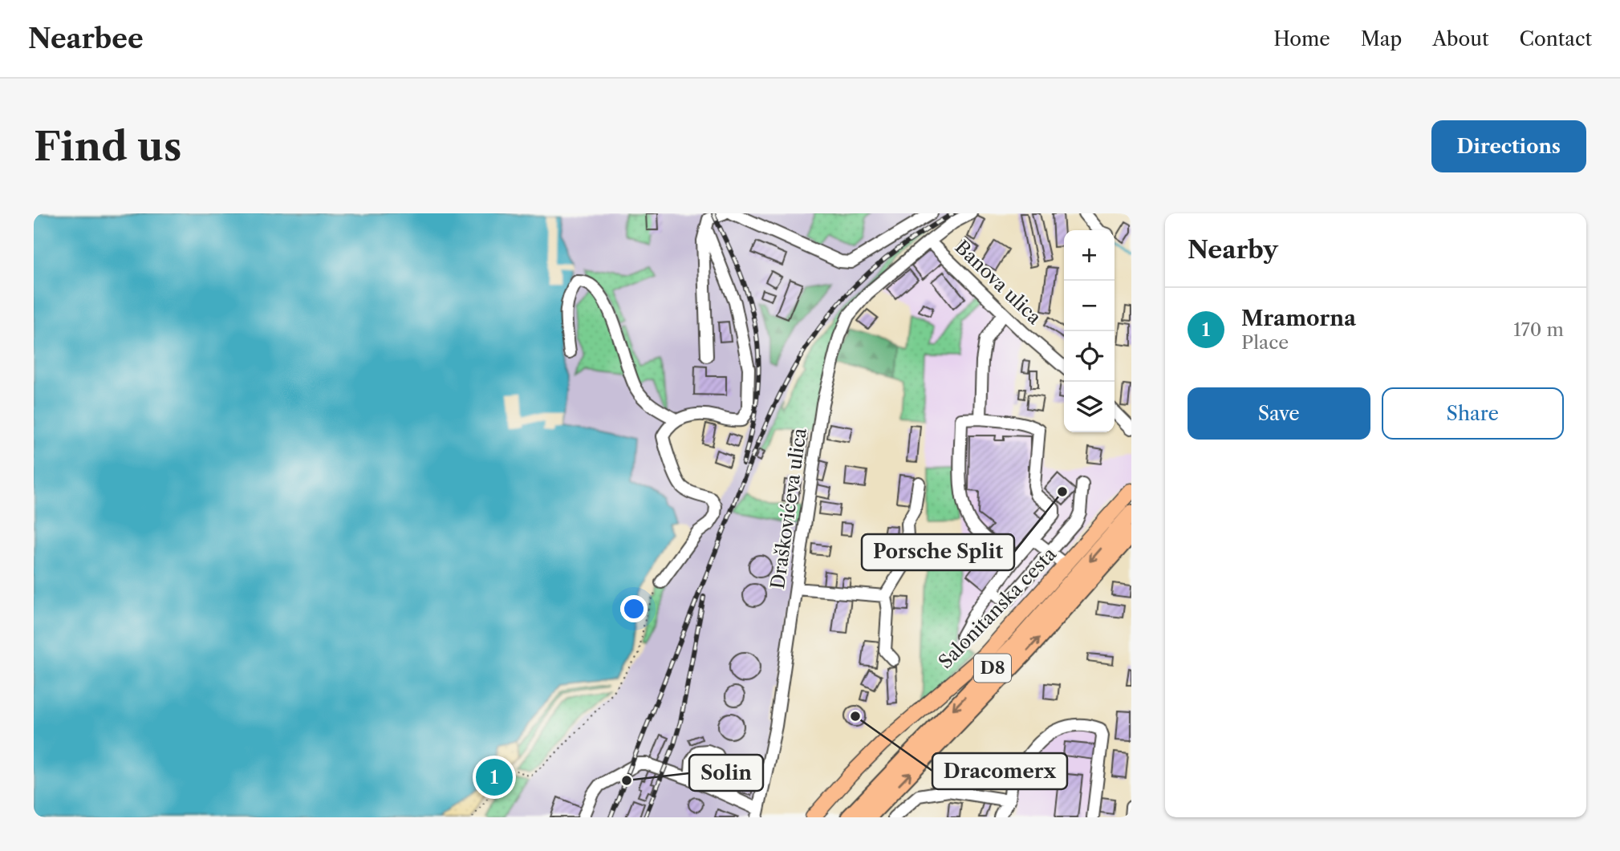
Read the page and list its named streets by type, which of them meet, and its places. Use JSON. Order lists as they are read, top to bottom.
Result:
{
  "streets": {
    "highway": ["D8"],
    "main road": ["Salonitanska cesta"],
    "street": ["Banova ulica", "Draškovićeva ulica"]
  },
  "crossings": [
    ["Banova ulica", "Draškovićeva ulica"]
  ],
  "places": ["Porsche Split", "Dracomerx", "Solin"],
  "page": {
    "header": "Nearbee",
    "nav": [
      "Home",
      "Map",
      "About",
      "Contact"
    ],
    "buttons": [
      "Directions",
      ["Save", "Share"]
    ],
    "title": "Find us",
    "heading": "Nearby",
    "map_buttons": ["+", "−"],
    "list": [
      {
        "mark": "1",
        "name": "Mramorna",
        "note": "Place",
        "value": "170 m"
      }
    ],
    "pins": "1"
  }
}
